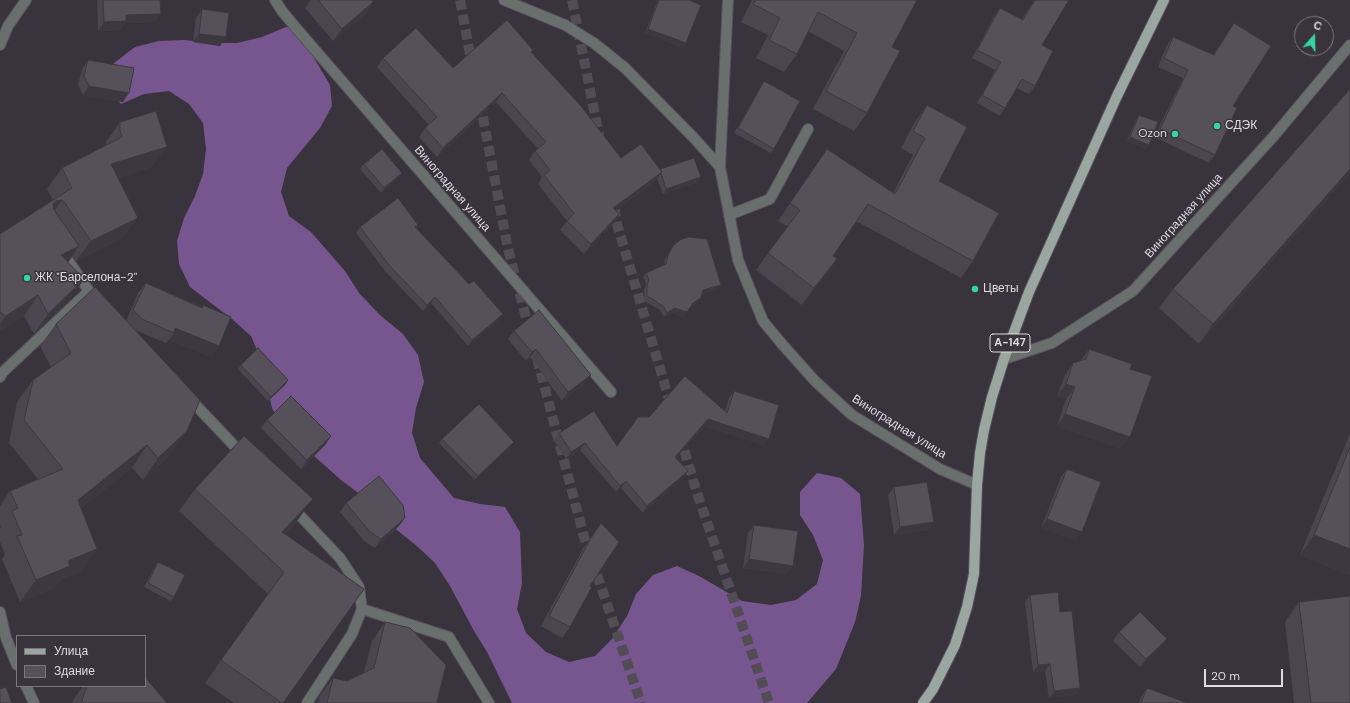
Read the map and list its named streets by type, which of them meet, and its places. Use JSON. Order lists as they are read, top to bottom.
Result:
{
  "streets": {
    "main road": ["А-147"],
    "street": ["Виноградная улица"]
  },
  "crossings": [
    ["Виноградная улица", "А-147"]
  ],
  "places": [
    "СДЭК",
    "Ozon",
    "ЖК \"Барселона-2\"",
    "Цветы"
  ],
  "legend": ["Улица", "Здание"],
  "scale_bar": "20 m",
  "north": "top"
}
